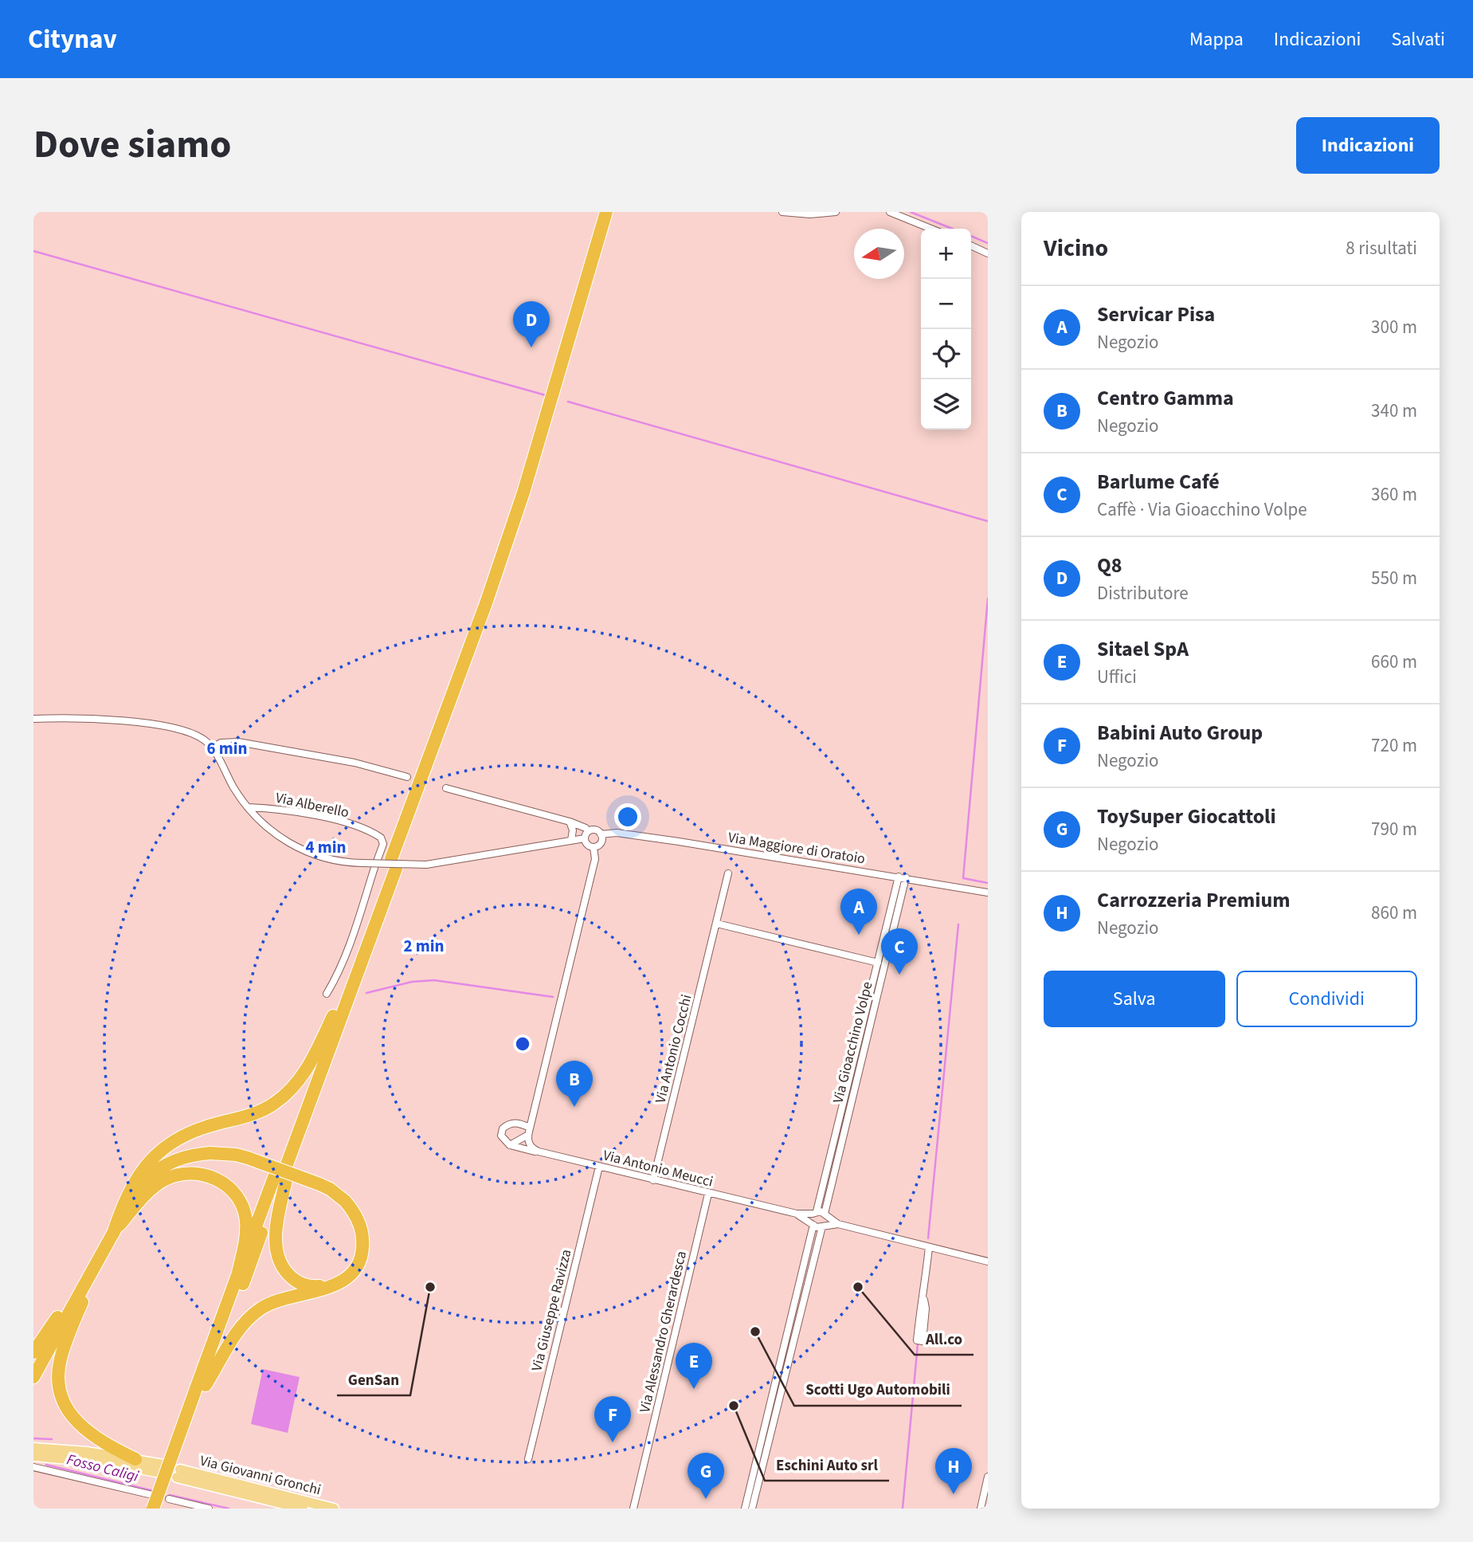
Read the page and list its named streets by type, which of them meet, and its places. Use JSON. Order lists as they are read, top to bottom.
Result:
{
  "streets": {
    "main road": ["Via Giovanni Gronchi"],
    "street": [
      "Via Alberello",
      "Via Maggiore di Oratoio",
      "Via Gioacchino Volpe",
      "Via Antonio Cocchi",
      "Via Antonio Meucci",
      "Via Giuseppe Ravizza",
      "Via Alessandro Gherardesca"
    ]
  },
  "crossings": [
    ["Via Maggiore di Oratoio", "Via Gioacchino Volpe"],
    ["Via Gioacchino Volpe", "Via Antonio Meucci"],
    ["Via Antonio Cocchi", "Via Antonio Meucci"],
    ["Via Antonio Meucci", "Via Giuseppe Ravizza"],
    ["Via Antonio Meucci", "Via Alessandro Gherardesca"]
  ],
  "water": ["Fosso Caligi"],
  "places": [
    "GenSan",
    "All.co",
    "Scotti Ugo Automobili",
    "Eschini Auto srl"
  ],
  "north": "left",
  "page": {
    "header": "Citynav",
    "nav": ["Mappa", "Indicazioni", "Salvati"],
    "title": "Dove siamo",
    "buttons": [
      "Indicazioni",
      ["Salva", "Condividi"]
    ],
    "heading": ["Vicino", "8 risultati"],
    "map_buttons": ["+", "−"],
    "list": [
      {
        "mark": "A",
        "name": "Servicar Pisa",
        "note": "Negozio",
        "value": "300 m"
      },
      {
        "mark": "B",
        "name": "Centro Gamma",
        "note": "Negozio",
        "value": "340 m"
      },
      {
        "mark": "C",
        "name": "Barlume Café",
        "note": "Caffè · Via Gioacchino Volpe",
        "value": "360 m"
      },
      {
        "mark": "D",
        "name": "Q8",
        "note": "Distributore",
        "value": "550 m"
      },
      {
        "mark": "E",
        "name": "Sitael SpA",
        "note": "Uffici",
        "value": "660 m"
      },
      {
        "mark": "F",
        "name": "Babini Auto Group",
        "note": "Negozio",
        "value": "720 m"
      },
      {
        "mark": "G",
        "name": "ToySuper Giocattoli",
        "note": "Negozio",
        "value": "790 m"
      },
      {
        "mark": "H",
        "name": "Carrozzeria Premium",
        "note": "Negozio",
        "value": "860 m"
      }
    ],
    "pins": [
      "D",
      "A",
      "C",
      "B",
      "E",
      "F",
      "H",
      "G"
    ]
  },
  "rings": ["6 min", "4 min", "2 min"]
}
